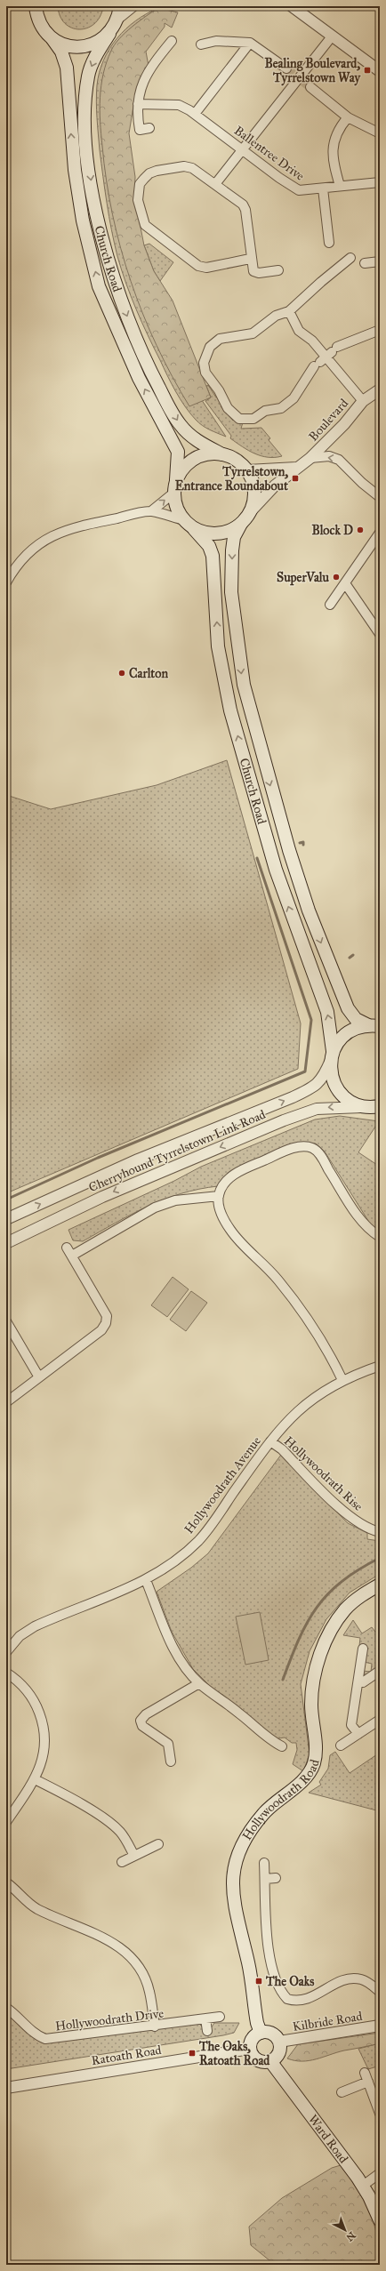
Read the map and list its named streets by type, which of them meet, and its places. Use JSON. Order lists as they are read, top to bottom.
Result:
{
  "streets": {
    "main road": ["Church Road", "Hollywoodrath Road", "Ward Road"],
    "street": [
      "Ballentree Drive",
      "Boulevard",
      "Cherryhound Tyrrelstown Link Road",
      "Hollywoodrath Rise",
      "Hollywoodrath Avenue",
      "Hollywoodrath Drive",
      "Kilbride Road",
      "Ratoath Road"
    ]
  },
  "crossings": [
    ["Church Road", "Boulevard"],
    ["Church Road", "Cherryhound Tyrrelstown Link Road"],
    ["Hollywoodrath Rise", "Hollywoodrath Avenue"],
    ["Hollywoodrath Road", "Kilbride Road"],
    ["Hollywoodrath Road", "Ratoath Road"],
    ["Hollywoodrath Road", "Ward Road"],
    ["Kilbride Road", "Ratoath Road"],
    ["Kilbride Road", "Ward Road"],
    ["Ratoath Road", "Ward Road"]
  ],
  "places": {
    "transit": [
      "Bealing Boulevard, Tyrrelstown Way",
      "Tyrrelstown, Entrance Roundabout",
      "The Oaks",
      "The Oaks, Ratoath Road"
    ],
    "other": ["Block D", "SuperValu", "Carlton"]
  },
  "north": "bottom right"
}
